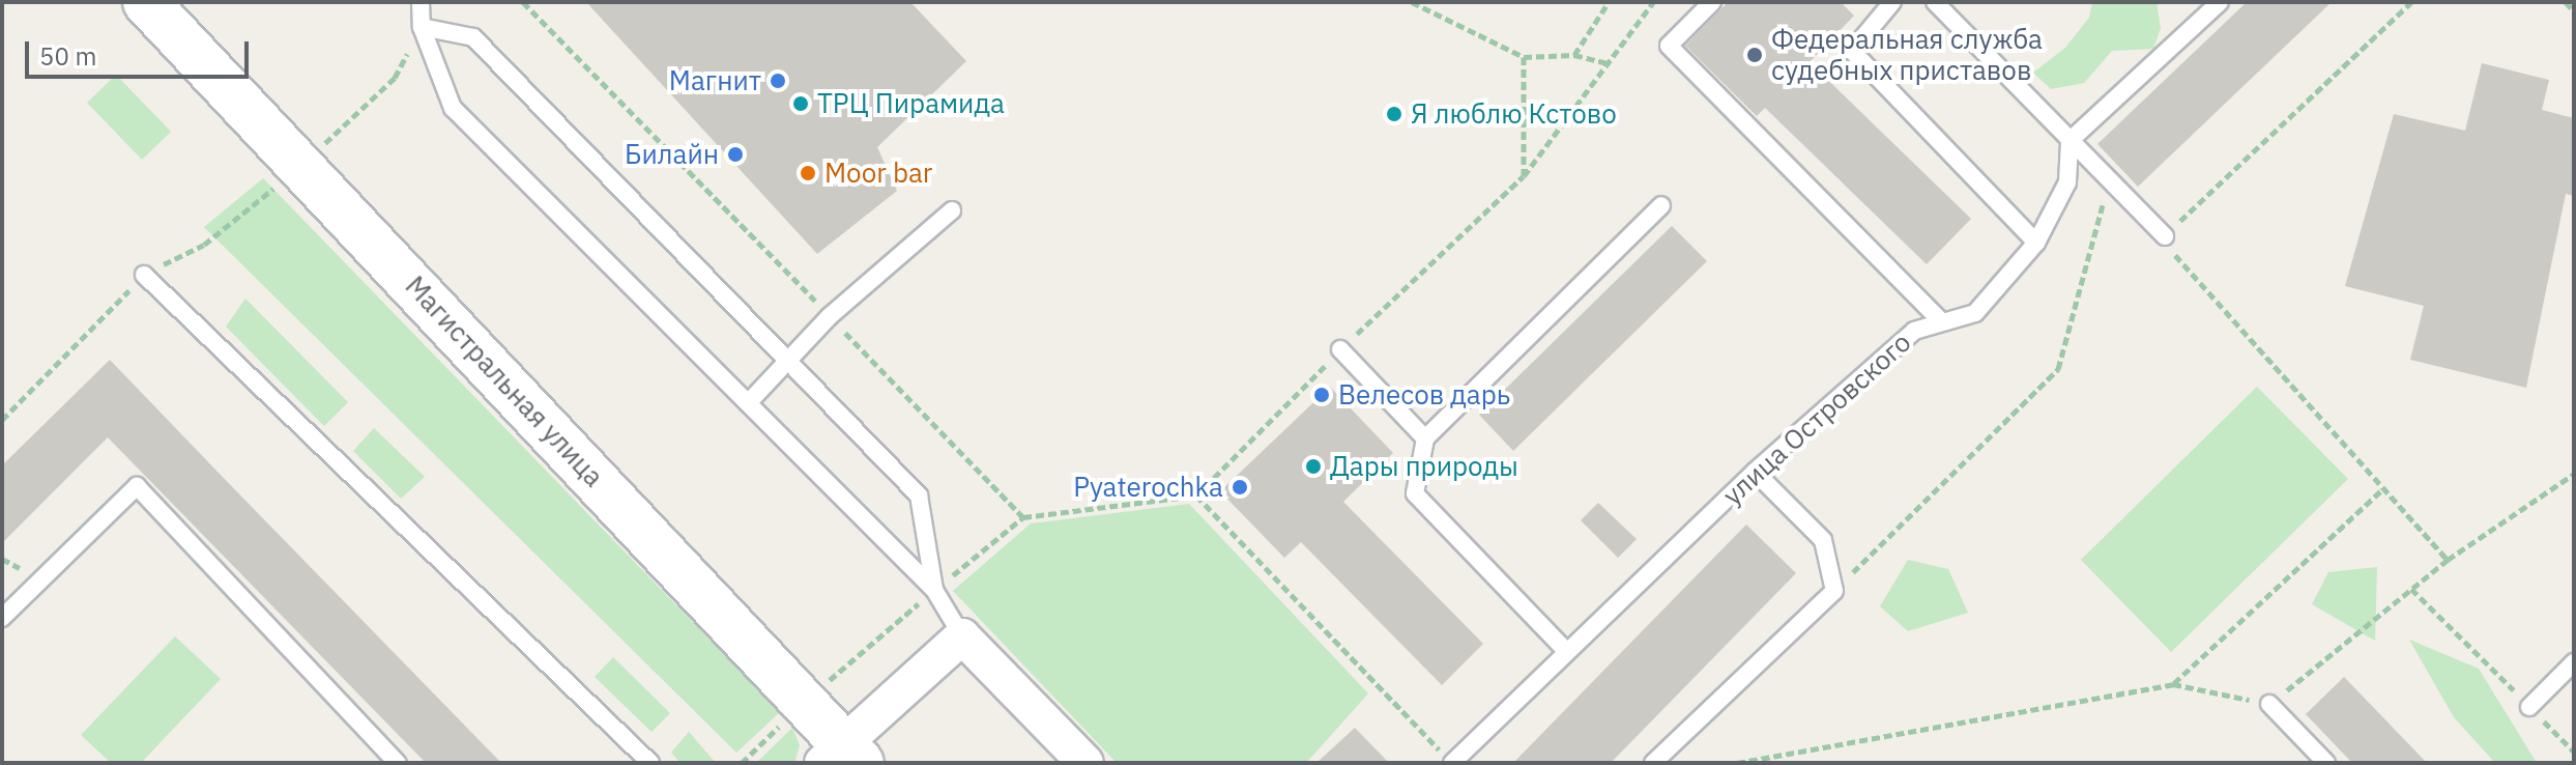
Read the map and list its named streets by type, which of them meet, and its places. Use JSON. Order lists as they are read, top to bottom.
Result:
{
  "streets": {
    "main road": ["Магистральная улица"],
    "lane": ["улица Островского"]
  },
  "places": [
    "Федеральная служба судебных приставов",
    "Магнит",
    "ТРЦ Пирамида",
    "Я люблю Кстово",
    "Билайн",
    "Moor bar",
    "Велесов дарь",
    "Дары природы",
    "Pyaterochka"
  ],
  "scale_bar": "50 m"
}
